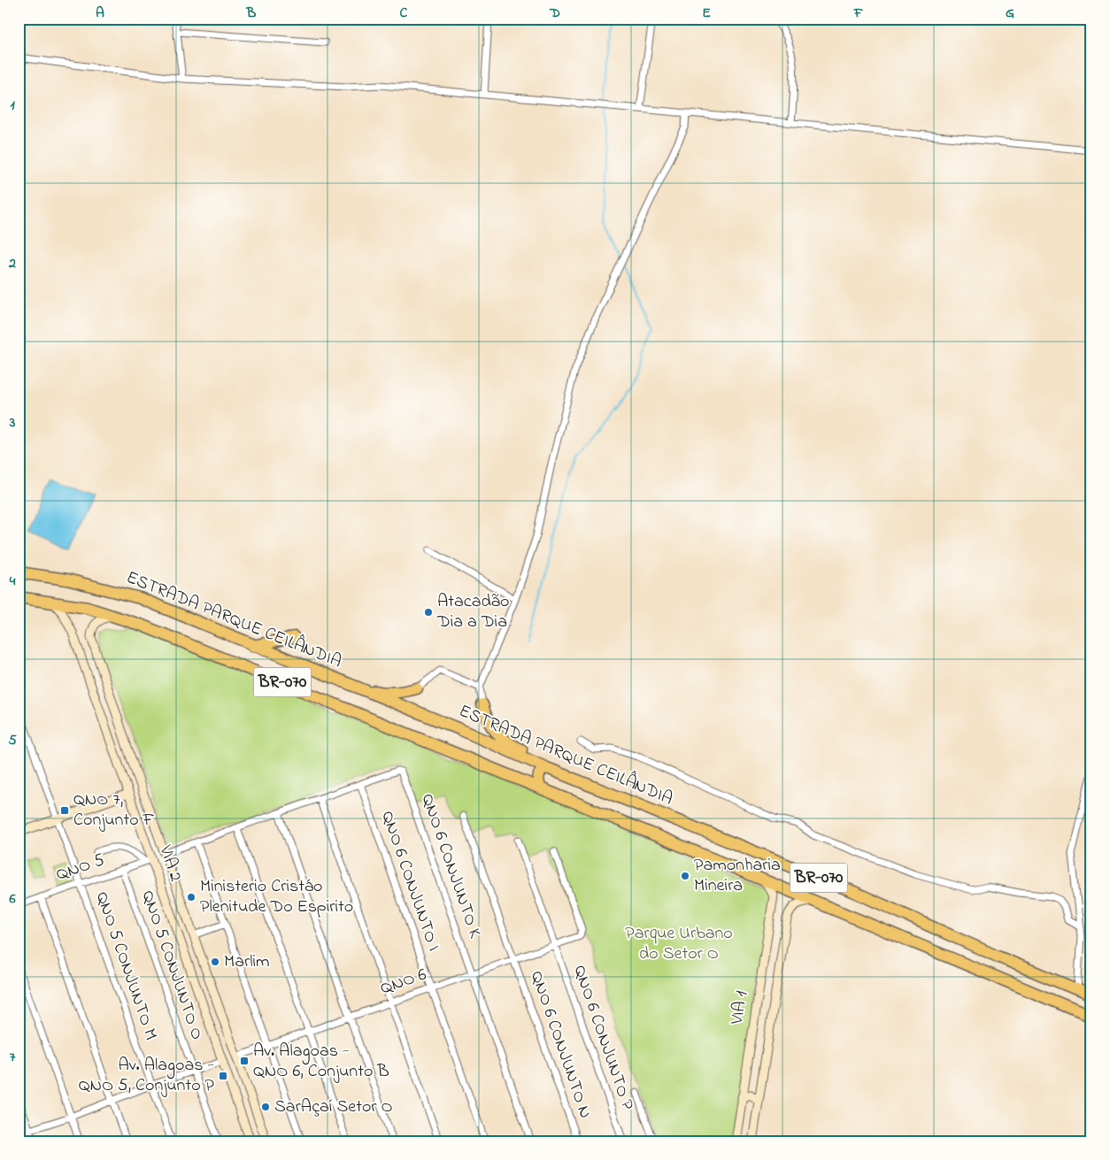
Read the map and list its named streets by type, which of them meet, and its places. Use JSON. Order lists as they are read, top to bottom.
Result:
{
  "streets": {
    "highway": ["ESTRADA PARQUE CEILÂNDIA", "BR-070"],
    "main road": ["VIA 2", "VIA 1"],
    "street": [
      "QNO 6 CONJUNTO K",
      "QNO 5",
      "QNO 6 CONJUNTO I",
      "QNO 5 CONJUNTO O",
      "QNO 5 CONJUNTO M",
      "QNO 6",
      "QNO 6 CONJUNTO P",
      "QNO 6 CONJUNTO N"
    ]
  },
  "crossings": [
    ["BR-070", "VIA 2"],
    ["BR-070", "VIA 1"],
    ["VIA 2", "QNO 5"],
    ["VIA 2", "QNO 6"],
    ["QNO 6 CONJUNTO K", "QNO 6 CONJUNTO I"],
    ["QNO 6 CONJUNTO K", "QNO 6"],
    ["QNO 5", "QNO 5 CONJUNTO O"],
    ["QNO 5", "QNO 5 CONJUNTO M"],
    ["QNO 6 CONJUNTO I", "QNO 6"],
    ["QNO 6", "QNO 6 CONJUNTO P"],
    ["QNO 6", "QNO 6 CONJUNTO N"]
  ],
  "parks": ["Parque Urbano do Setor O"],
  "places": {
    "other": [
      "Atacadão Dia a Dia",
      "Pamonharia Mineira",
      "Ministerio Cristáo Plenitude Do Espirito",
      "Marlim",
      "SarAçaí Setor O"
    ],
    "transit": ["QNO 7, Conjunto F", "Av. Alagoas - QNO 6, Conjunto B", "Av. Alagoas - QNO 5, Conjunto P"]
  },
  "grid": {
    "columns": [
      "A",
      "B",
      "C",
      "D",
      "E",
      "F",
      "G"
    ],
    "rows": [
      "1",
      "2",
      "3",
      "4",
      "5",
      "6",
      "7"
    ]
  }
}
